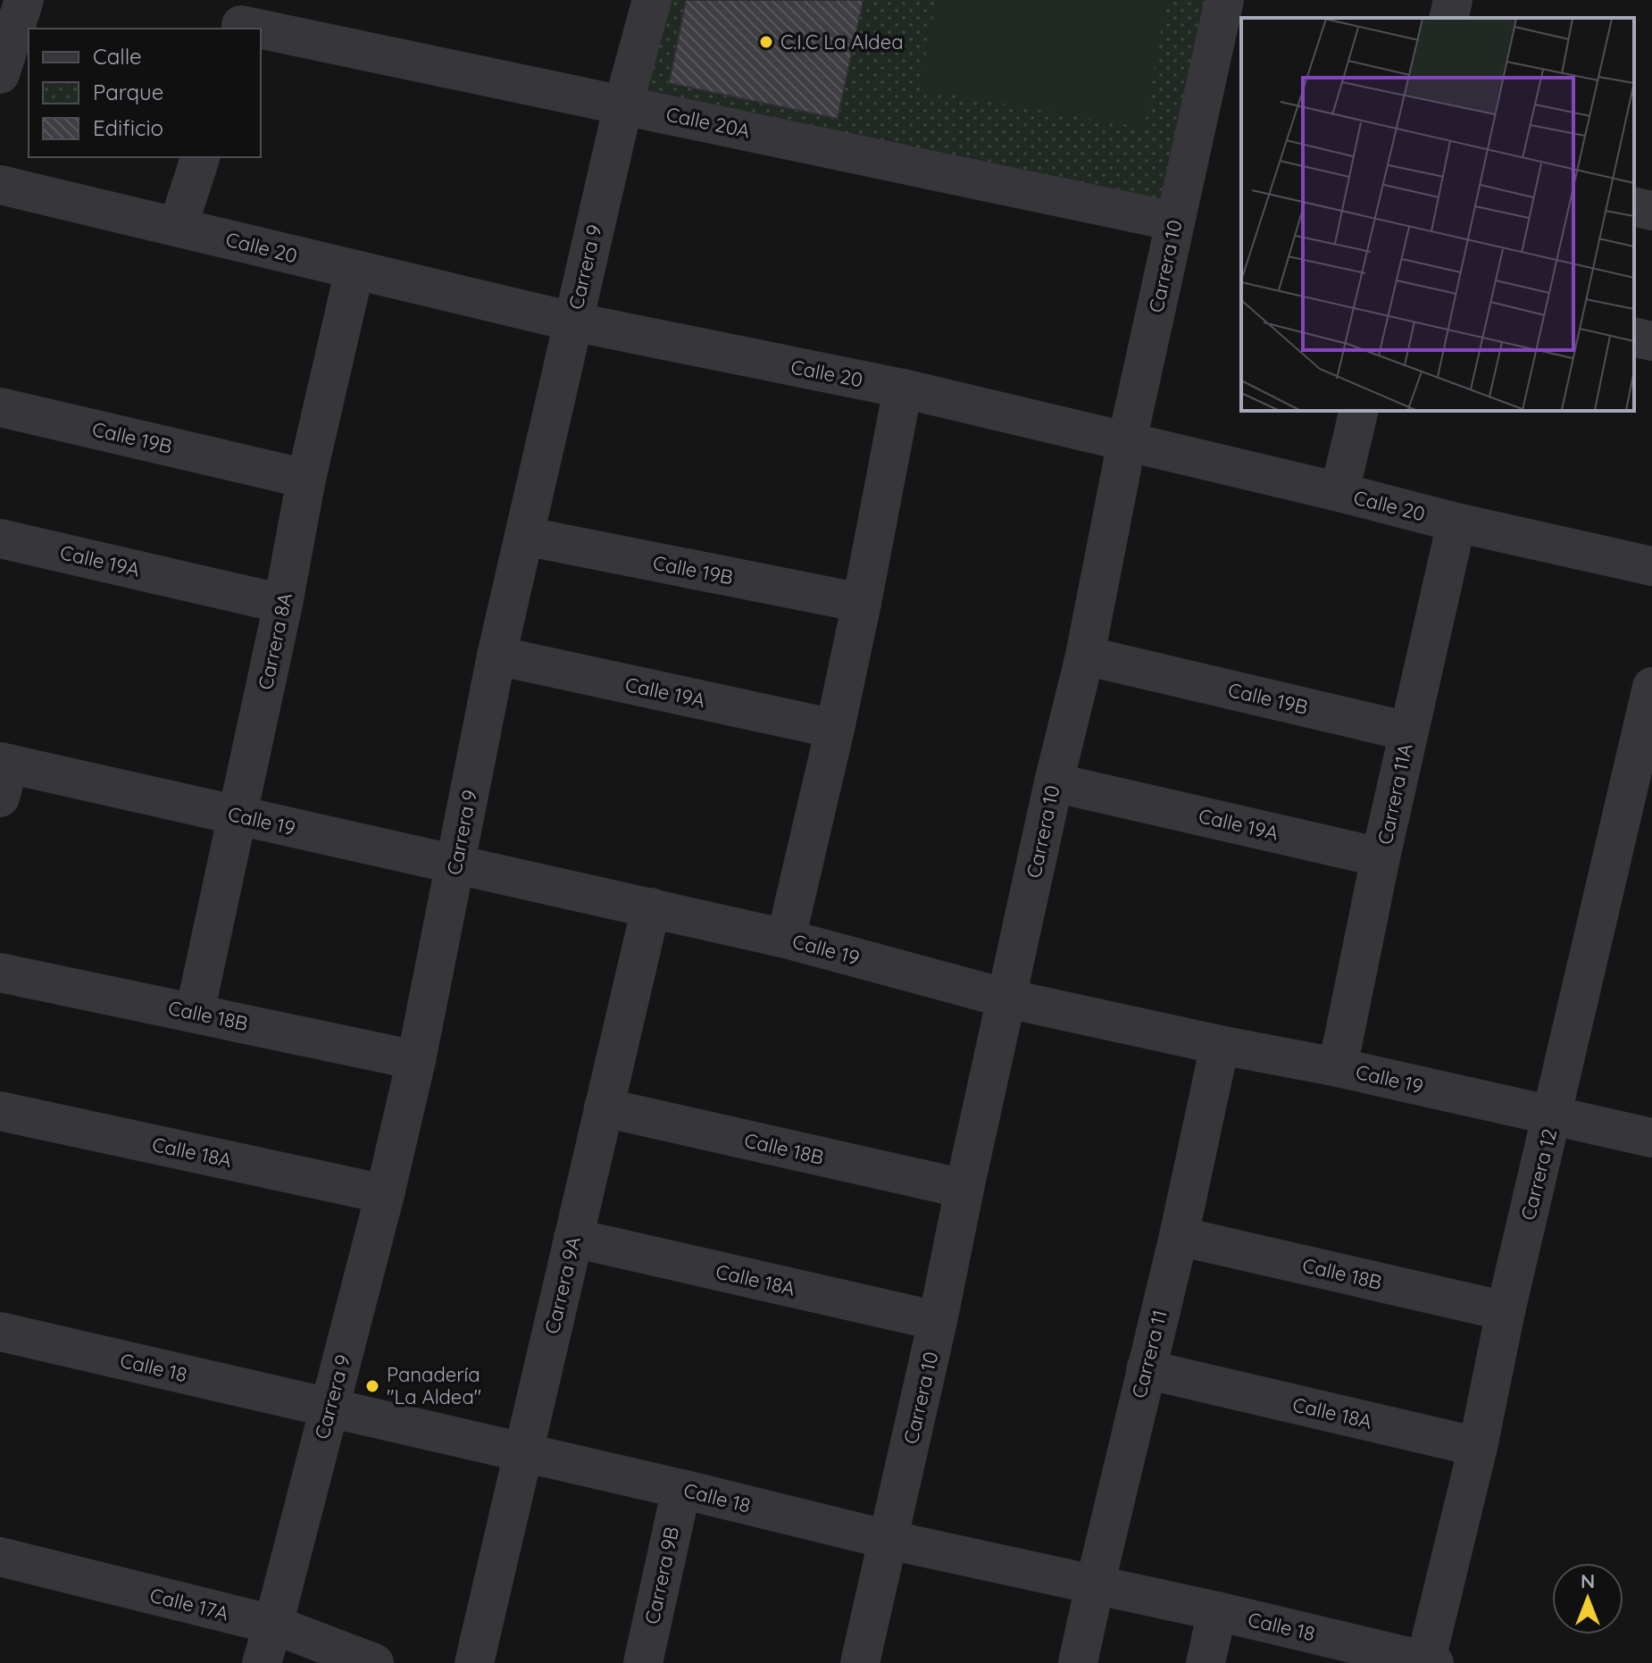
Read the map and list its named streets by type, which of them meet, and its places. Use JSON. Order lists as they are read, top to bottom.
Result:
{
  "streets": {
    "street": [
      "Calle 20A",
      "Calle 20",
      "Carrera 10",
      "Carrera 9",
      "Calle 19B",
      "Calle 19A",
      "Carrera 8A",
      "Carrera 11A",
      "Calle 19",
      "Calle 18B",
      "Calle 18A",
      "Carrera 12",
      "Carrera 9A",
      "Carrera 11",
      "Calle 18",
      "Carrera 9B",
      "Calle 17A"
    ]
  },
  "crossings": [
    ["Calle 20A", "Carrera 10"],
    ["Calle 20A", "Carrera 9"],
    ["Calle 20", "Carrera 10"],
    ["Calle 20", "Carrera 9"],
    ["Calle 20", "Carrera 8A"],
    ["Calle 20", "Carrera 11A"],
    ["Carrera 10", "Calle 19B"],
    ["Carrera 10", "Calle 19A"],
    ["Carrera 10", "Calle 19"],
    ["Carrera 10", "Calle 18B"],
    ["Carrera 10", "Calle 18A"],
    ["Carrera 10", "Calle 18"],
    ["Carrera 9", "Calle 19B"],
    ["Carrera 9", "Calle 19A"],
    ["Carrera 9", "Calle 19"],
    ["Carrera 9", "Calle 18B"],
    ["Carrera 9", "Calle 18A"],
    ["Carrera 9", "Calle 18"],
    ["Carrera 9", "Calle 17A"],
    ["Calle 19B", "Carrera 8A"],
    ["Calle 19B", "Carrera 11A"],
    ["Calle 19A", "Carrera 8A"],
    ["Calle 19A", "Carrera 11A"],
    ["Carrera 8A", "Calle 19"],
    ["Carrera 8A", "Calle 18B"],
    ["Carrera 11A", "Calle 19"],
    ["Calle 19", "Carrera 12"],
    ["Calle 19", "Carrera 9A"],
    ["Calle 19", "Carrera 11"],
    ["Calle 18B", "Carrera 12"],
    ["Calle 18B", "Carrera 9A"],
    ["Calle 18B", "Carrera 11"],
    ["Calle 18A", "Carrera 12"],
    ["Calle 18A", "Carrera 9A"],
    ["Calle 18A", "Carrera 11"],
    ["Carrera 12", "Calle 18"],
    ["Carrera 9A", "Calle 18"],
    ["Carrera 11", "Calle 18"],
    ["Calle 18", "Carrera 9B"]
  ],
  "places": ["C.I.C La Aldea", "Panadería \"La Aldea\""],
  "legend": ["Calle", "Parque", "Edificio"],
  "north": "top"
}
